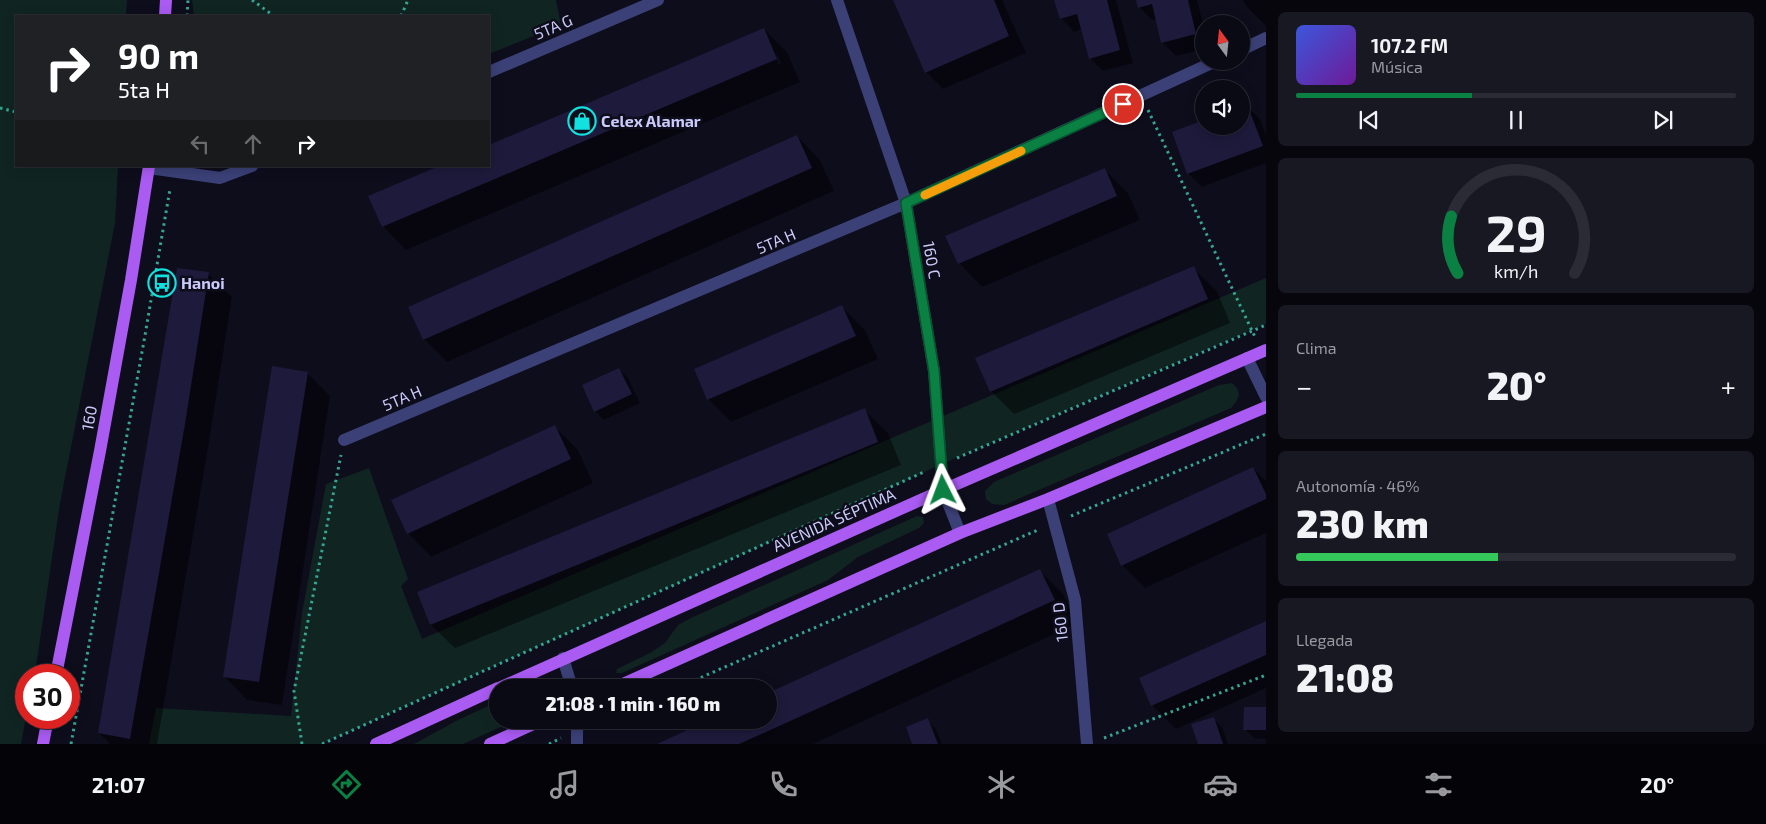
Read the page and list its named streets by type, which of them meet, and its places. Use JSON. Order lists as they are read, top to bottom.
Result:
{
  "streets": {
    "main road": ["160", "AVENIDA SÉPTIMA"],
    "street": [
      "5TA G",
      "5TA H",
      "160 C",
      "160 D"
    ]
  },
  "crossings": [
    ["5TA H", "160 C"],
    ["160 C", "AVENIDA SÉPTIMA"]
  ],
  "places": {
    "shop": ["Celex Alamar"],
    "bus stop": ["Hanoi"]
  },
  "north": "top",
  "page": {
    "turn": ["90 m", "5ta H"],
    "song": ["107.2 FM", "Música"],
    "tile": [
      "Clima",
      ["Autonomía · 46%", "230 km"],
      ["Llegada", "21:08"]
    ],
    "heat": ["−", "20°", "+"],
    "limit": "30",
    "trip": "21:08 · 1 min · 160 m",
    "tabs": ["21:07", "20°"],
    "gauge": ["29", "km/h"]
  }
}
